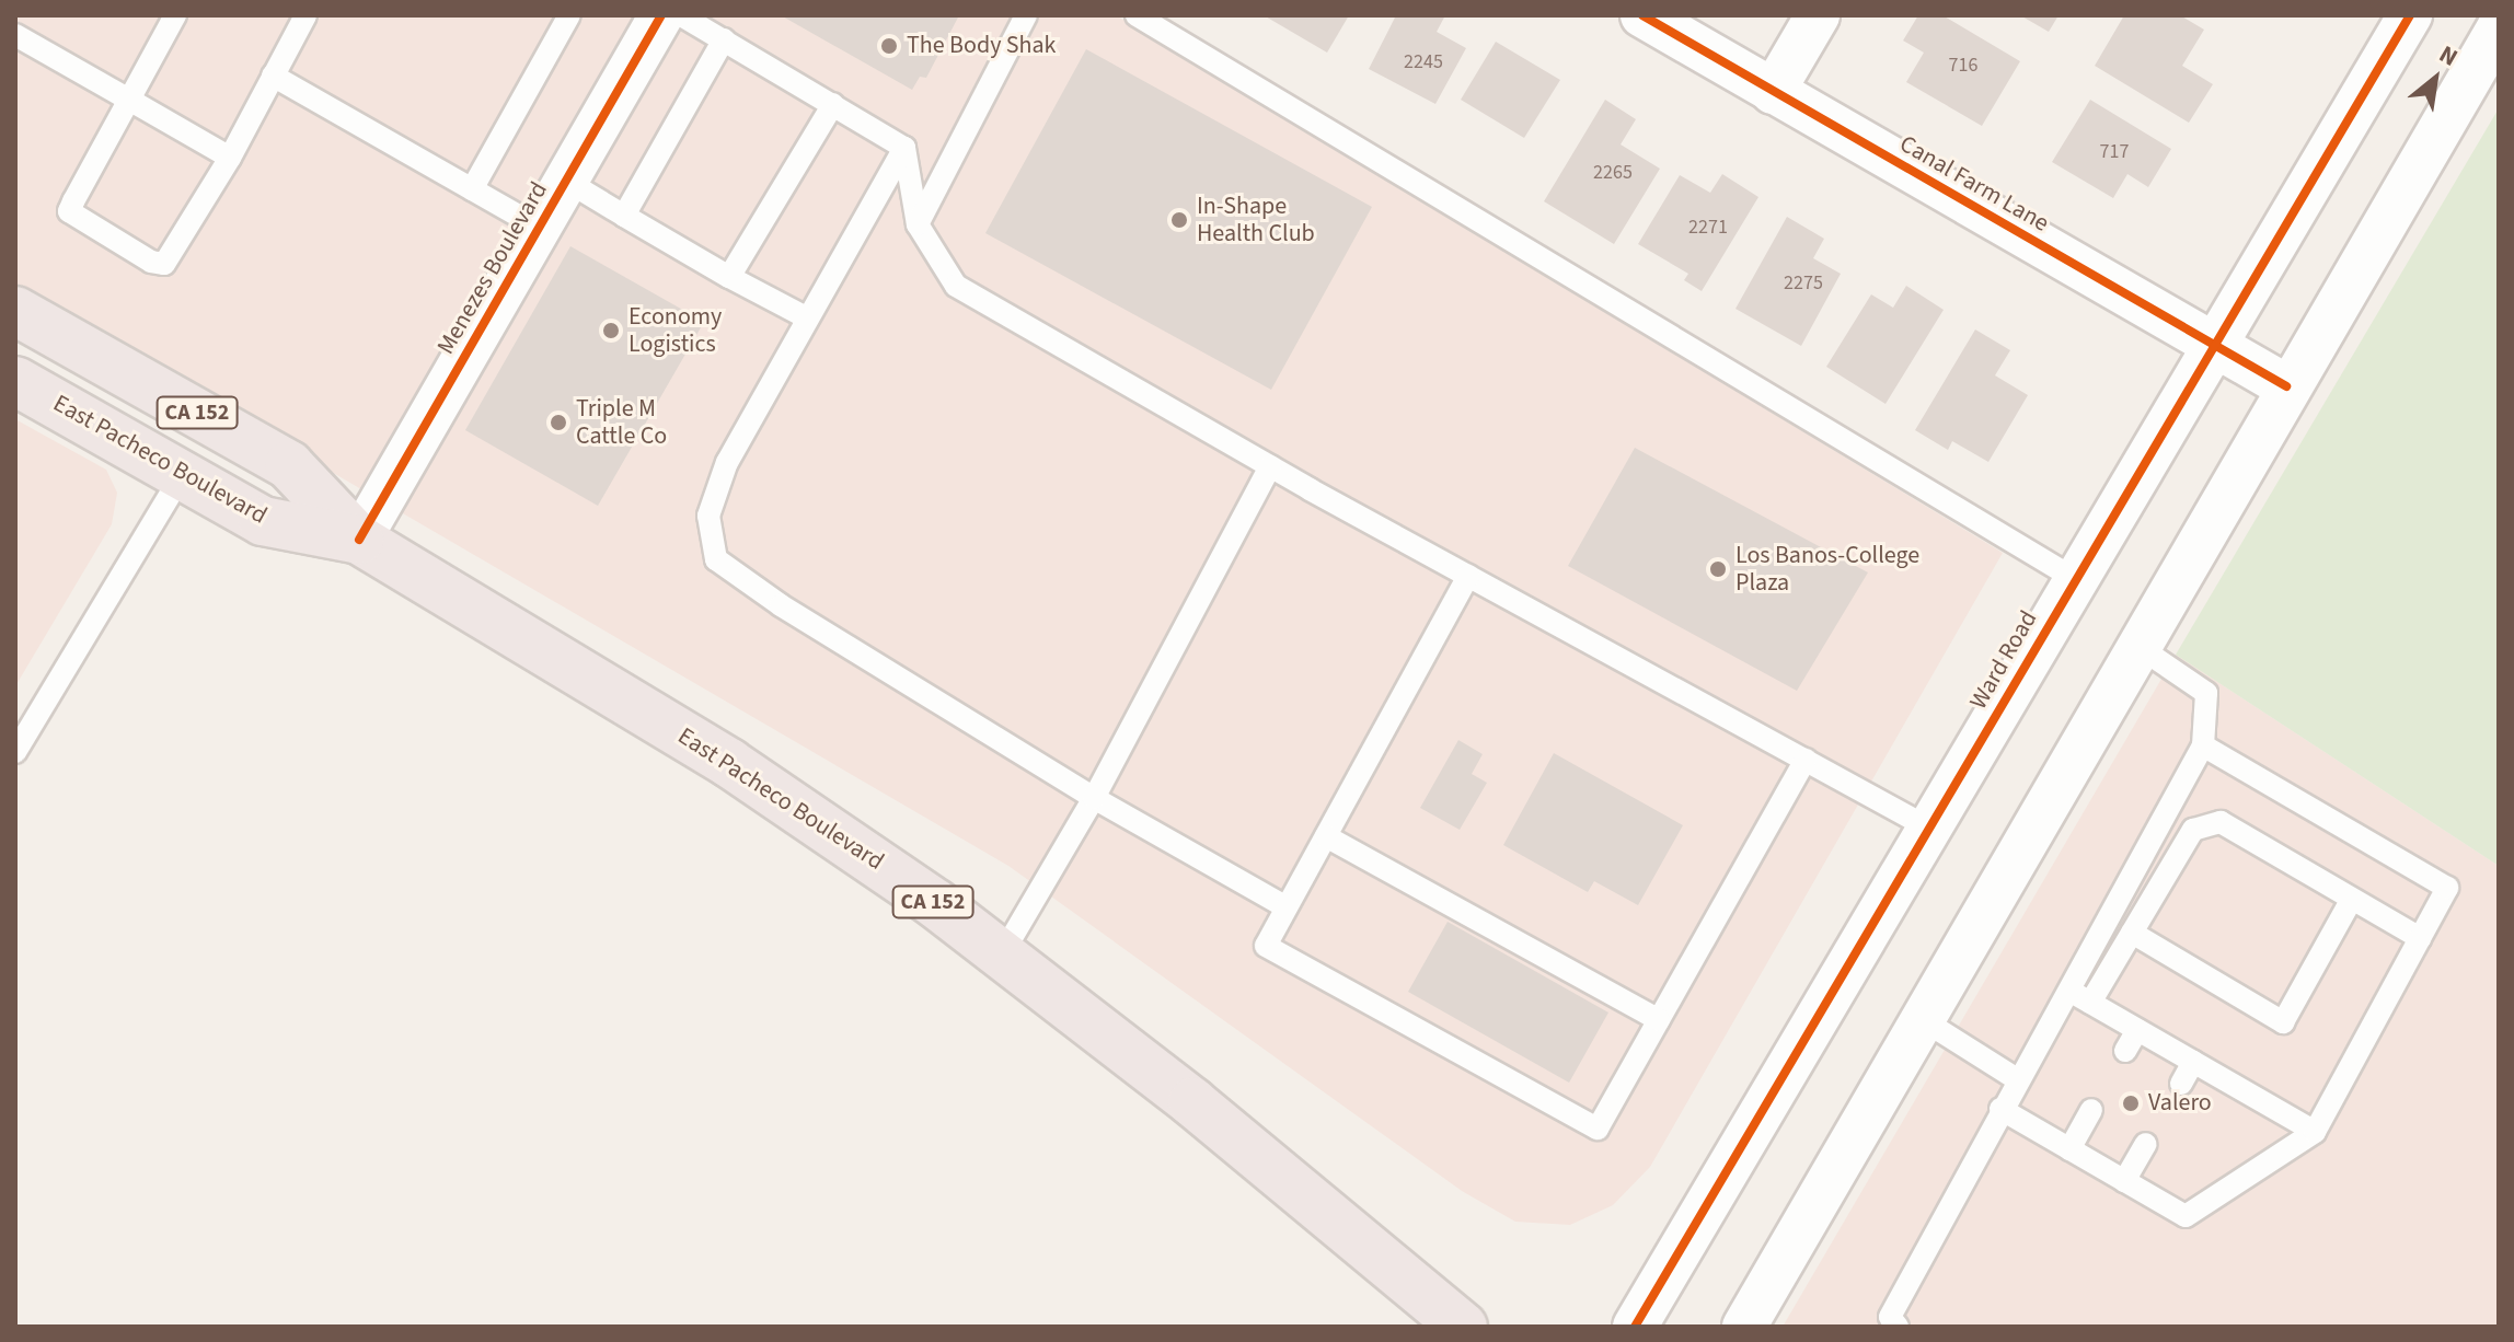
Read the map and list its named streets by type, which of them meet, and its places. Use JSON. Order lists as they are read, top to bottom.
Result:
{
  "streets": {
    "highway": ["CA 152", "East Pacheco Boulevard"],
    "street": ["Canal Farm Lane", "Menezes Boulevard", "Ward Road"]
  },
  "crossings": [
    ["Canal Farm Lane", "Ward Road"],
    ["Menezes Boulevard", "East Pacheco Boulevard"]
  ],
  "places": [
    "The Body Shak",
    "In-Shape Health Club",
    "Economy Logistics",
    "Triple M Cattle Co",
    "Los Banos-College Plaza",
    "Valero"
  ],
  "house_numbers": [
    "2245",
    "716",
    "717",
    "2265",
    "2271",
    "2275"
  ],
  "north": "top right"
}
